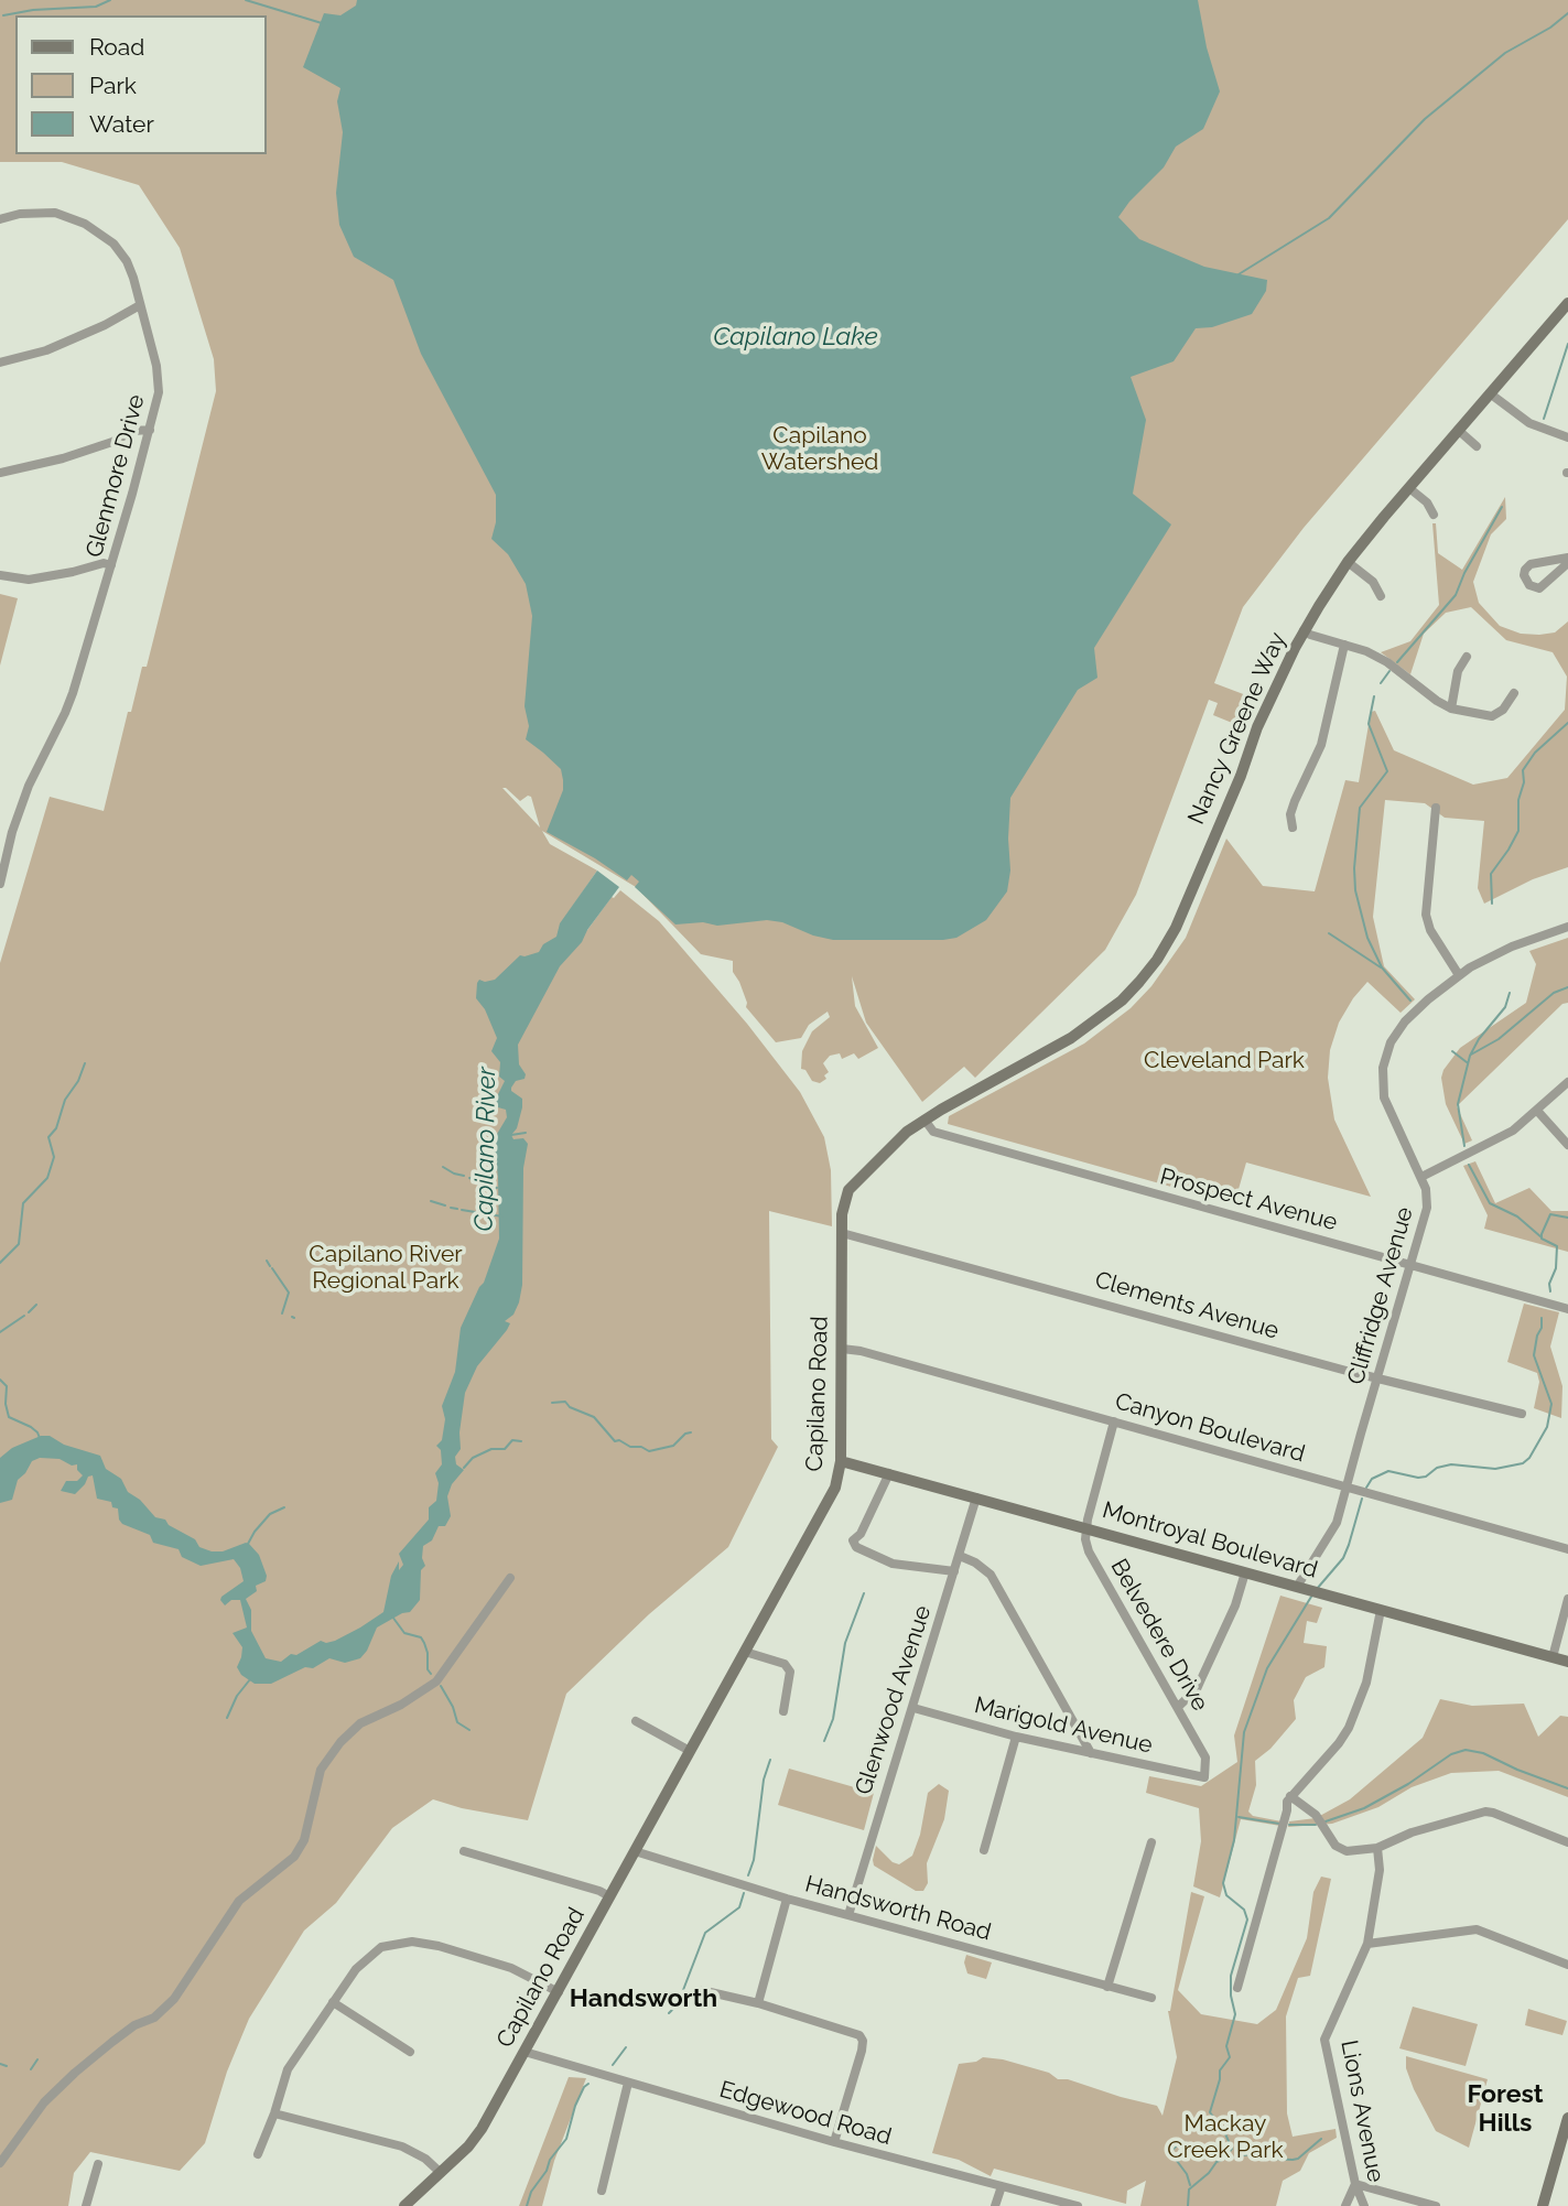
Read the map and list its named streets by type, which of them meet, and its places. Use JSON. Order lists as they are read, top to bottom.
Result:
{
  "streets": {
    "street": [
      "Glenmore Drive",
      "Nancy Greene Way",
      "Prospect Avenue",
      "Cliffridge Avenue",
      "Clements Avenue",
      "Capilano Road",
      "Canyon Boulevard",
      "Montroyal Boulevard",
      "Belvedere Drive",
      "Glenwood Avenue",
      "Marigold Avenue",
      "Handsworth Road",
      "Lions Avenue",
      "Edgewood Road"
    ]
  },
  "crossings": [
    ["Nancy Greene Way", "Prospect Avenue"],
    ["Nancy Greene Way", "Capilano Road"],
    ["Prospect Avenue", "Cliffridge Avenue"],
    ["Prospect Avenue", "Capilano Road"],
    ["Cliffridge Avenue", "Clements Avenue"],
    ["Cliffridge Avenue", "Canyon Boulevard"],
    ["Cliffridge Avenue", "Montroyal Boulevard"],
    ["Clements Avenue", "Capilano Road"],
    ["Capilano Road", "Canyon Boulevard"],
    ["Capilano Road", "Montroyal Boulevard"],
    ["Capilano Road", "Handsworth Road"],
    ["Capilano Road", "Edgewood Road"],
    ["Montroyal Boulevard", "Belvedere Drive"],
    ["Montroyal Boulevard", "Glenwood Avenue"],
    ["Belvedere Drive", "Marigold Avenue"],
    ["Glenwood Avenue", "Marigold Avenue"],
    ["Glenwood Avenue", "Handsworth Road"]
  ],
  "districts": ["Handsworth", "Forest Hills"],
  "water": ["Capilano Lake", "Capilano River"],
  "parks": [
    "Capilano Watershed",
    "Cleveland Park",
    "Capilano River Regional Park",
    "Mackay Creek Park"
  ],
  "legend": ["Road", "Park", "Water"]
}
